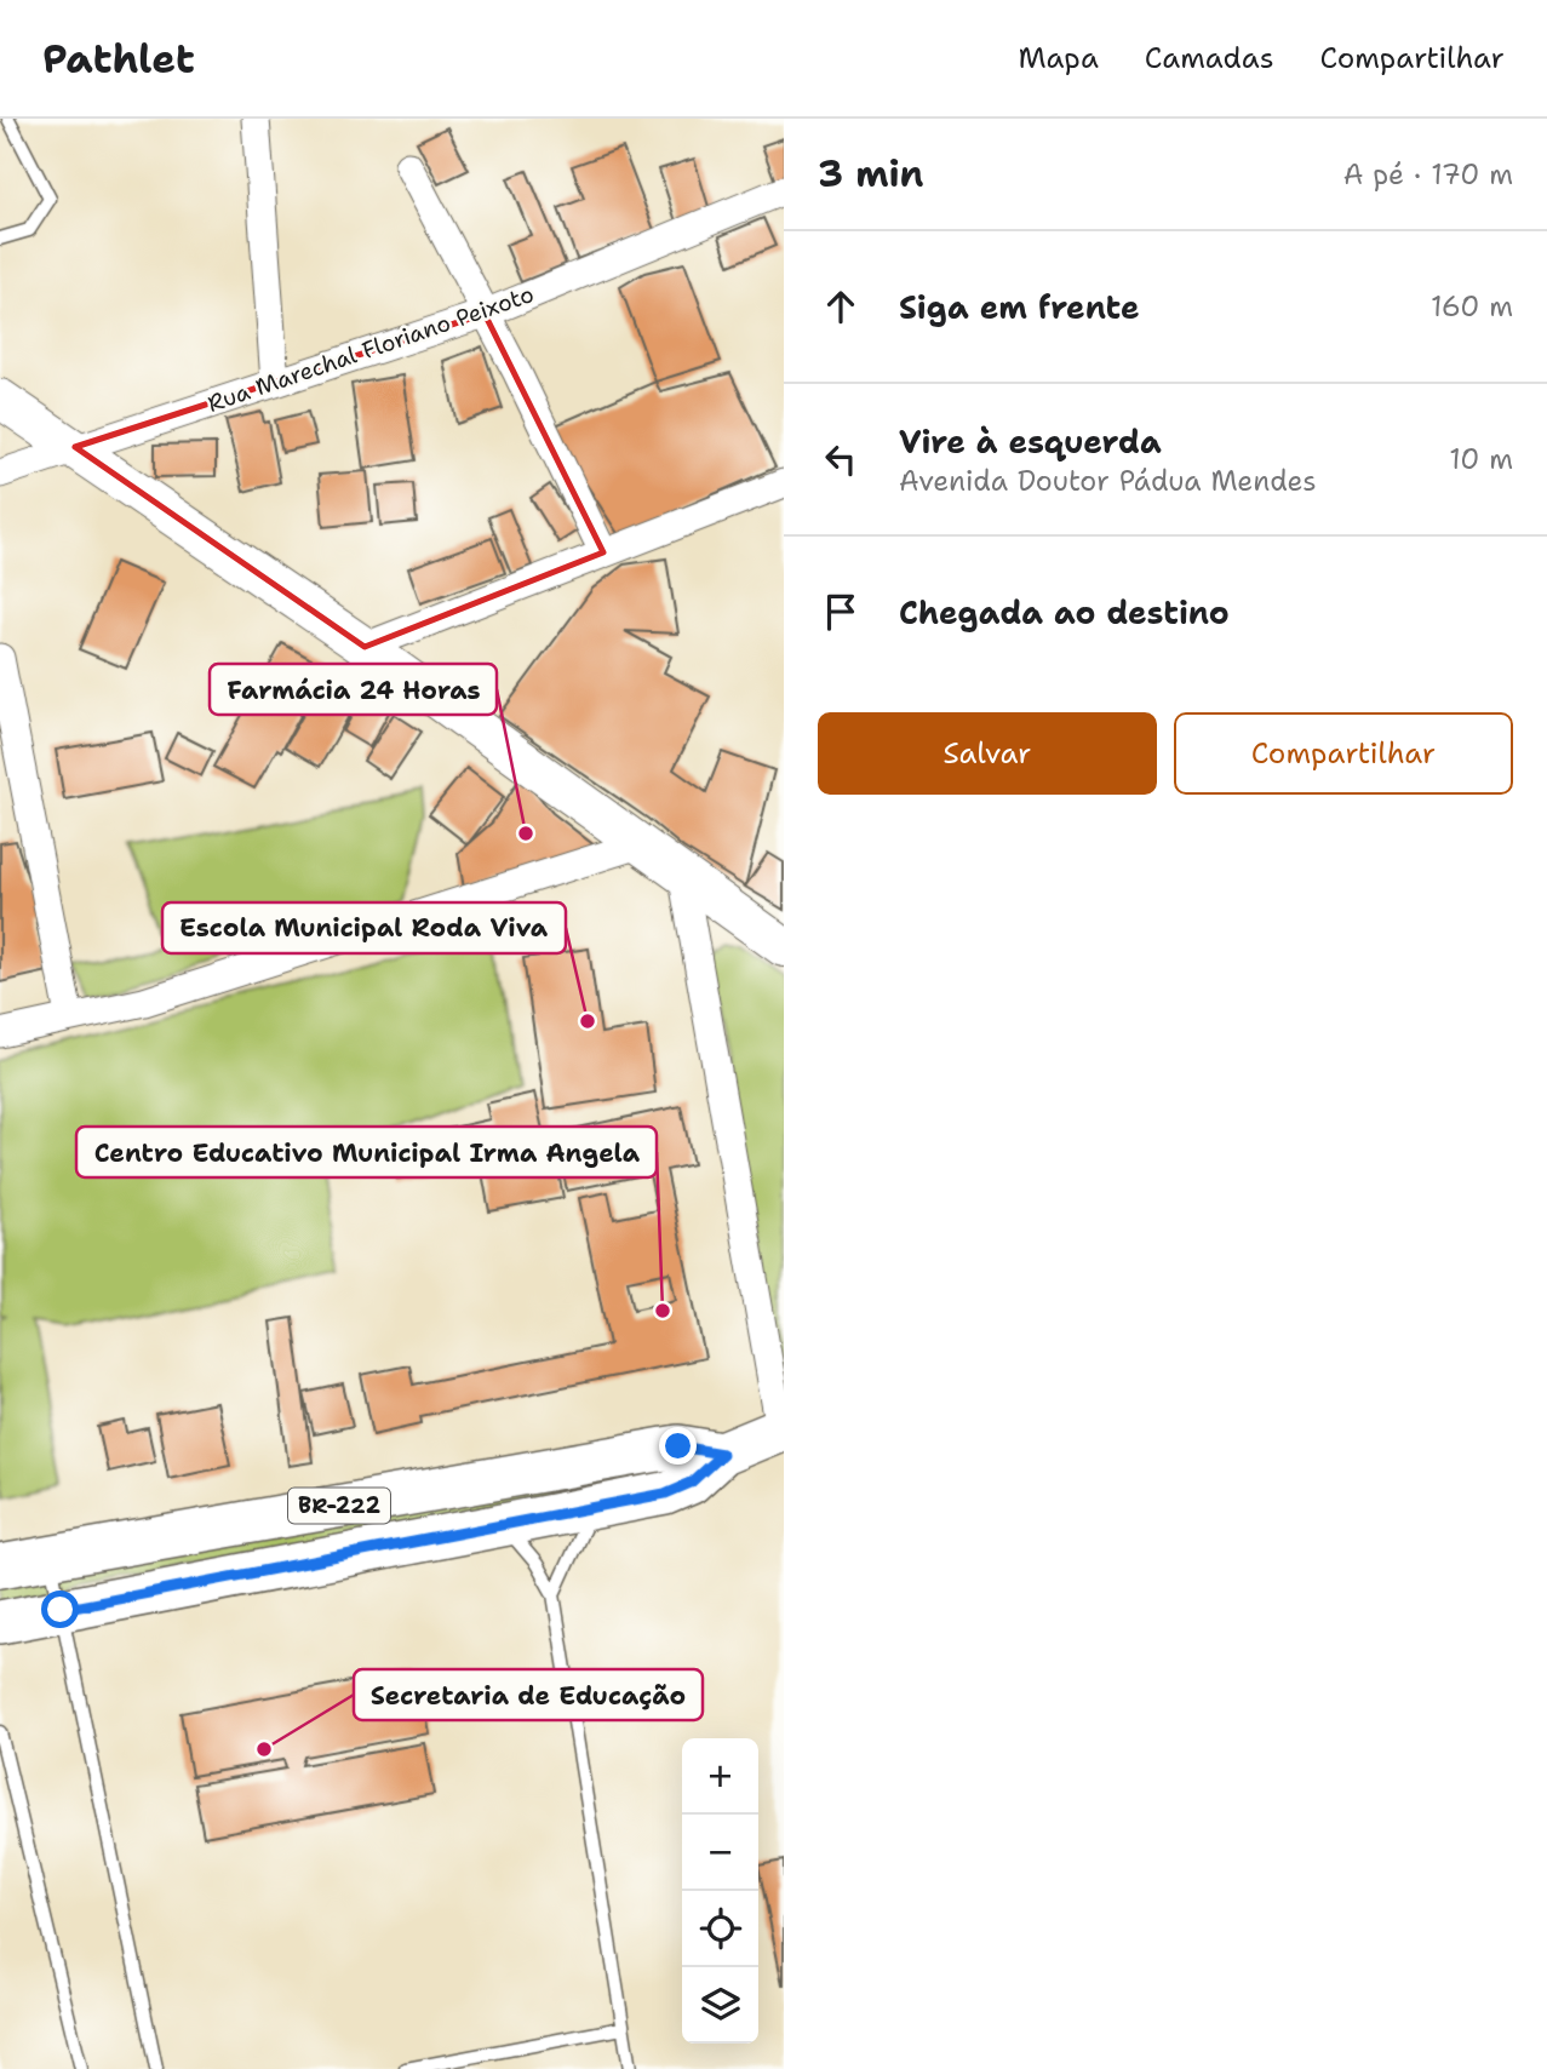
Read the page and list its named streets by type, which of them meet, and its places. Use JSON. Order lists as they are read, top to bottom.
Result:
{
  "streets": {
    "main road": ["BR-222"],
    "street": ["Rua Marechal Floriano Peixoto"]
  },
  "places": [
    "Farmácia 24 Horas",
    "Escola Municipal Roda Viva",
    "Centro Educativo Municipal Irma Angela",
    "Secretaria de Educação"
  ],
  "page": {
    "header": "Pathlet",
    "nav": ["Mapa", "Camadas", "Compartilhar"],
    "heading": ["3 min", "A pé · 170 m"],
    "list": [
      ["Siga em frente", "160 m"],
      ["Vire à esquerda", "Avenida Doutor Pádua Mendes", "10 m"],
      "Chegada ao destino"
    ],
    "buttons": ["Salvar", "Compartilhar"],
    "map_buttons": ["+", "−"]
  }
}
